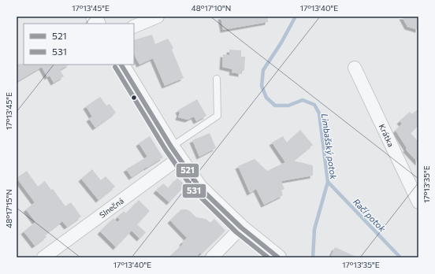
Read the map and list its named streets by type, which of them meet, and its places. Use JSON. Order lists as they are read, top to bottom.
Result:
{
  "streets": {
    "street": ["Krátka", "Slnečná"]
  },
  "water": ["Limbašský potok", "Račí potok"],
  "lines": ["transit line 521", "transit line 531"],
  "legend": ["521", "531"],
  "coordinates": [
    "17°13'45\"E",
    "48°17'10\"N",
    "17°13'40\"E",
    "17°13'35\"E",
    "48°17'15\"N"
  ]
}
